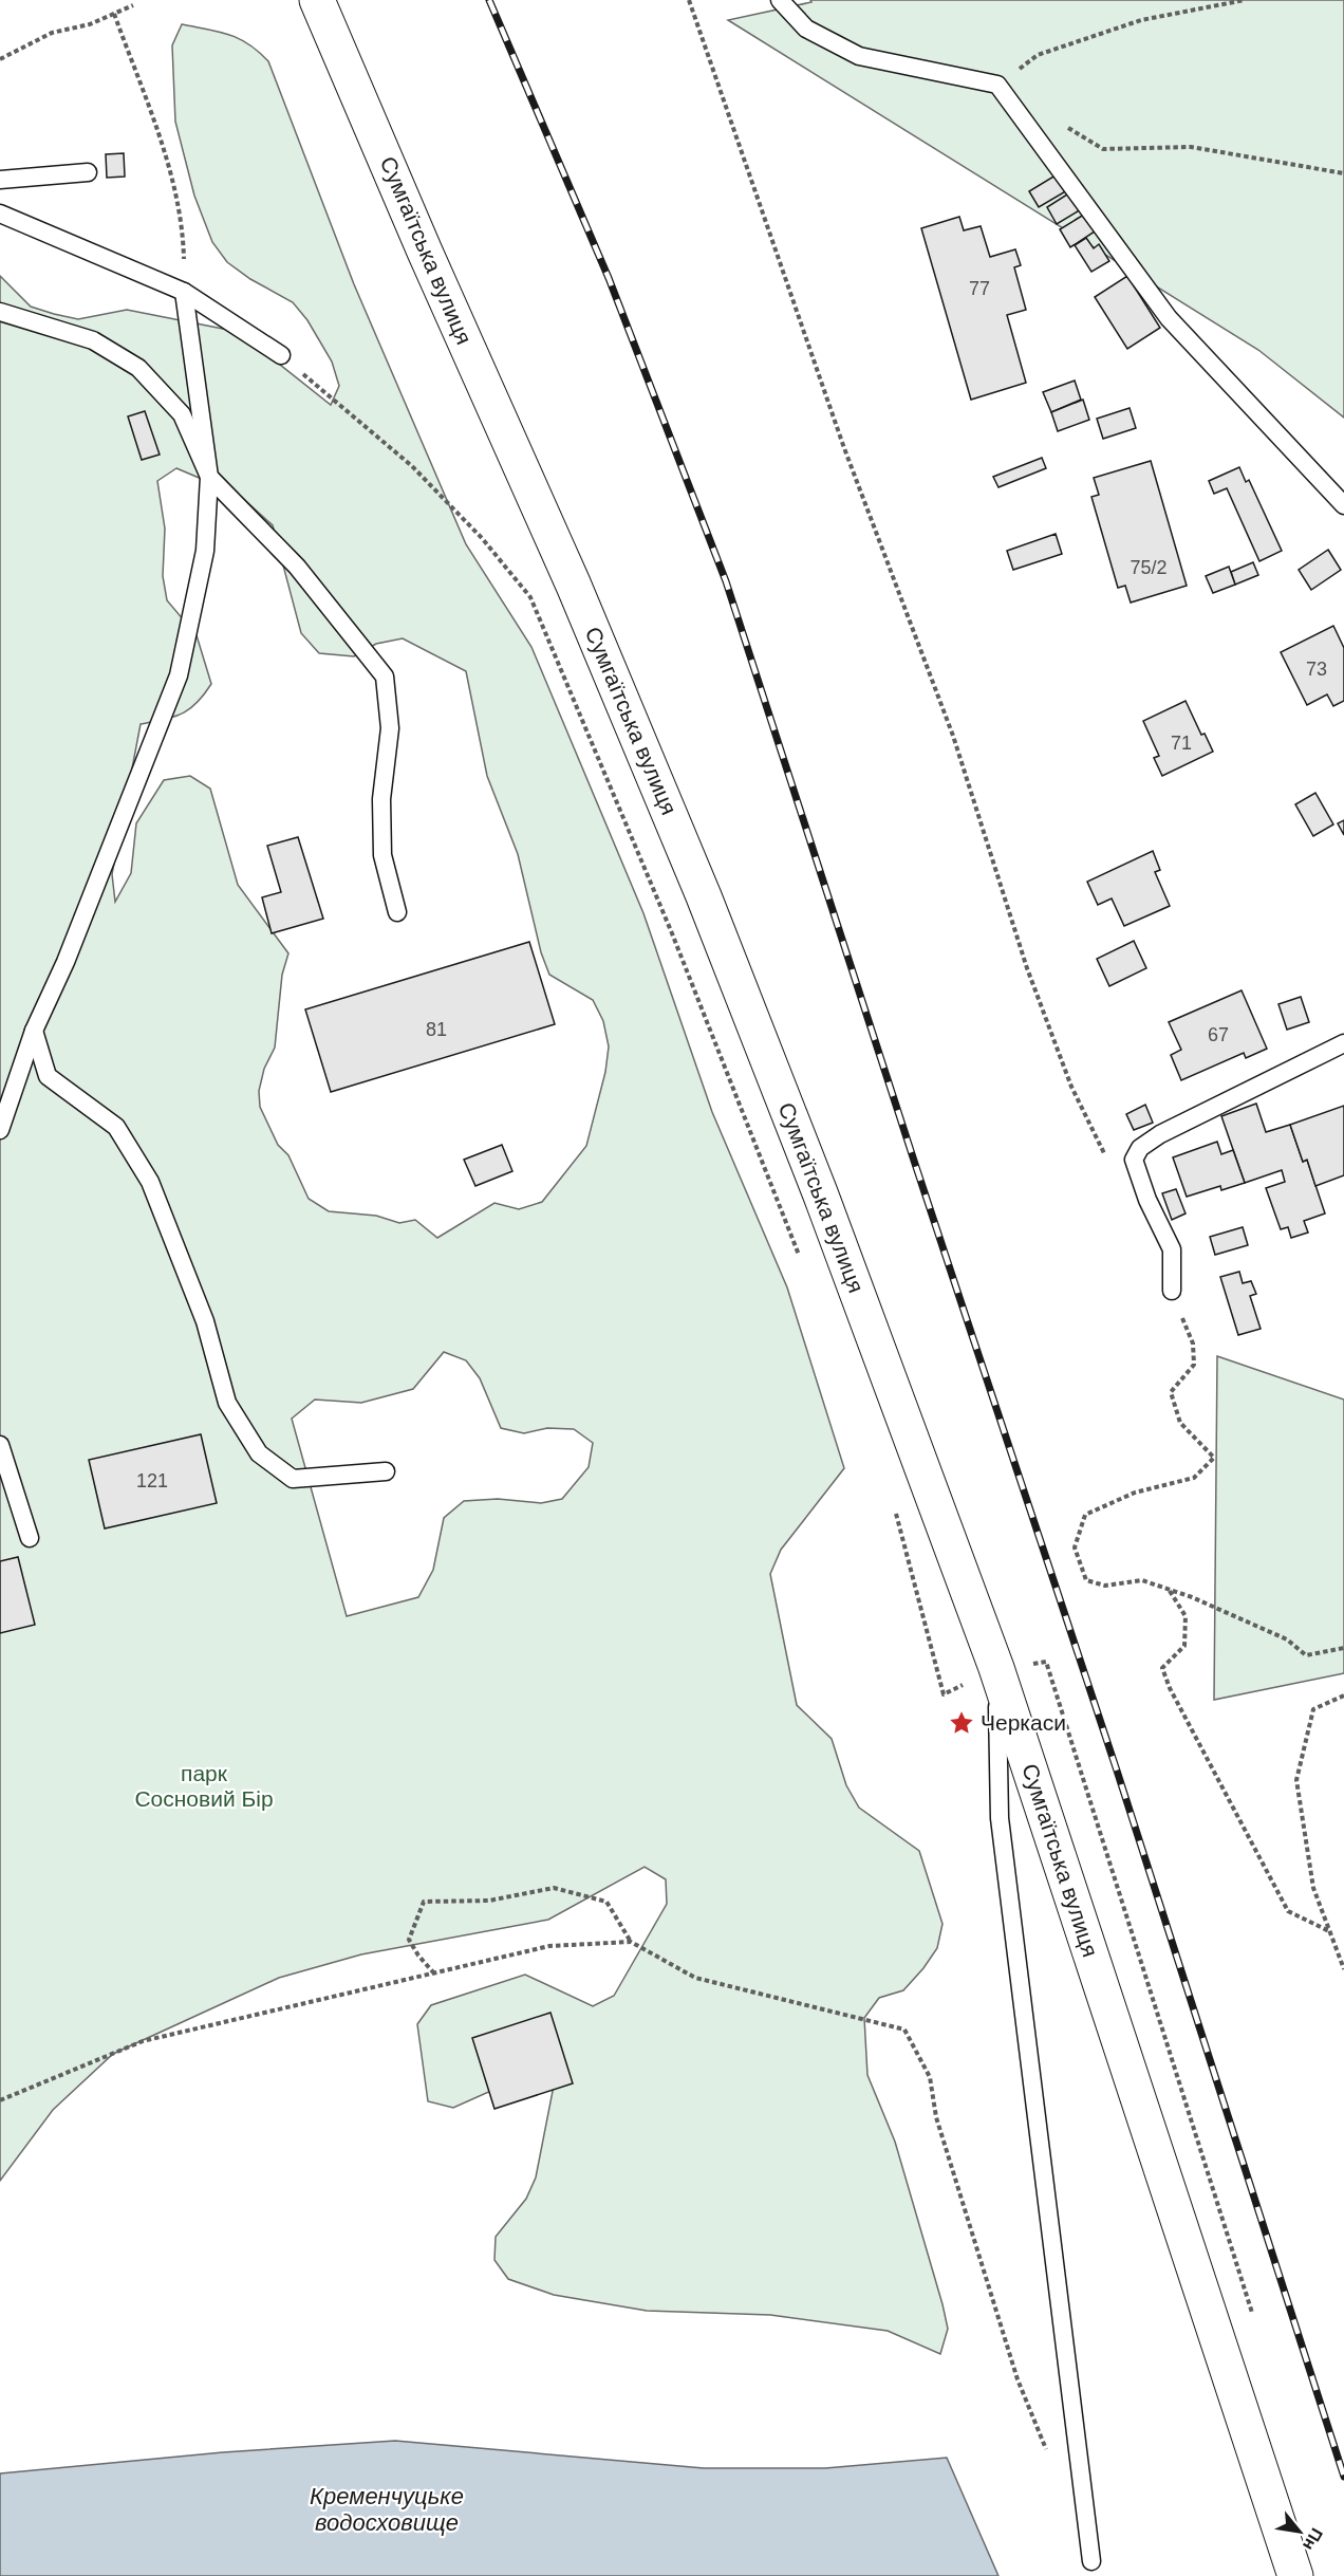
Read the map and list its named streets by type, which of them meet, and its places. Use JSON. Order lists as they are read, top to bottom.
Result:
{
  "streets": {
    "main road": ["Сумгаїтська вулиця"]
  },
  "water": ["Кременчуцьке водосховище"],
  "parks": ["парк Сосновий Бір"],
  "places": {
    "place": ["Черкаси"]
  },
  "house_numbers": [
    "77",
    "75/2",
    "73",
    "71",
    "81",
    "67",
    "121"
  ],
  "north": "bottom right"
}
